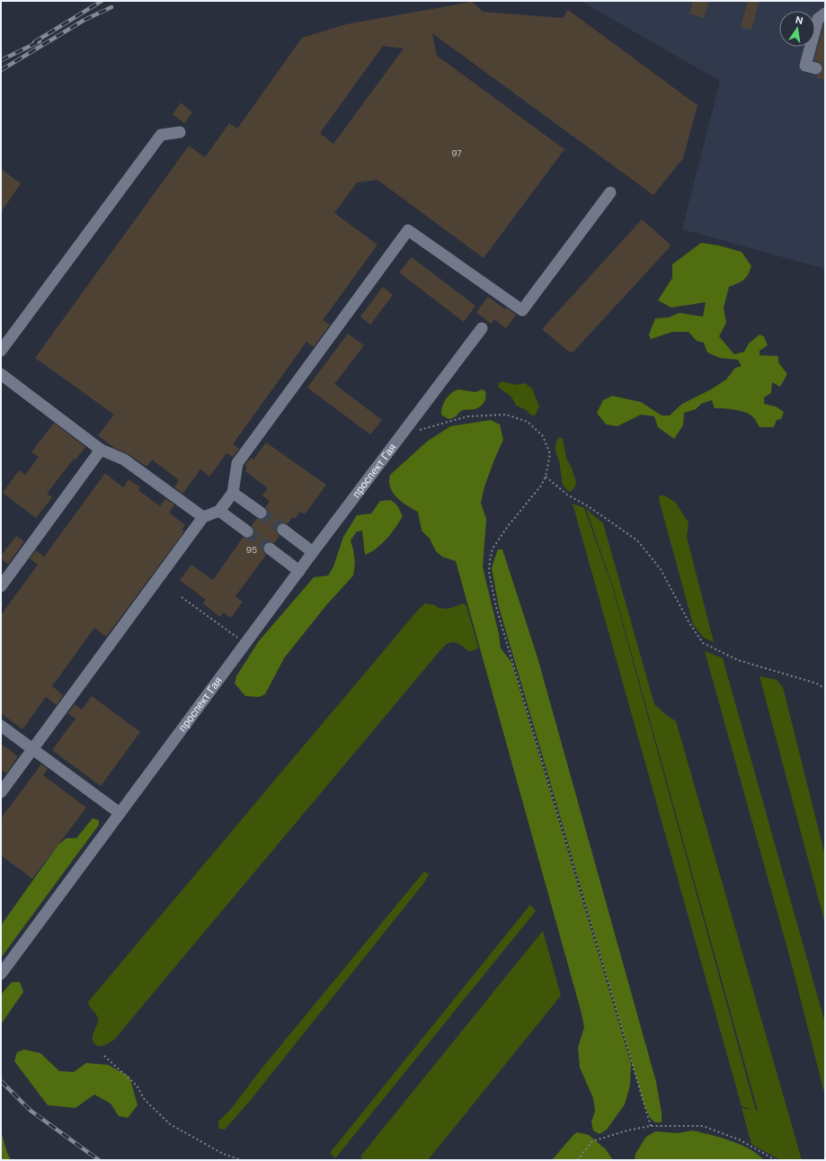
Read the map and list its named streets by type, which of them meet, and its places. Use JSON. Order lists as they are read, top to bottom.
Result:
{
  "streets": {
    "street": ["проспект Гая"]
  },
  "house_numbers": ["97", "95"],
  "north": "top"
}
